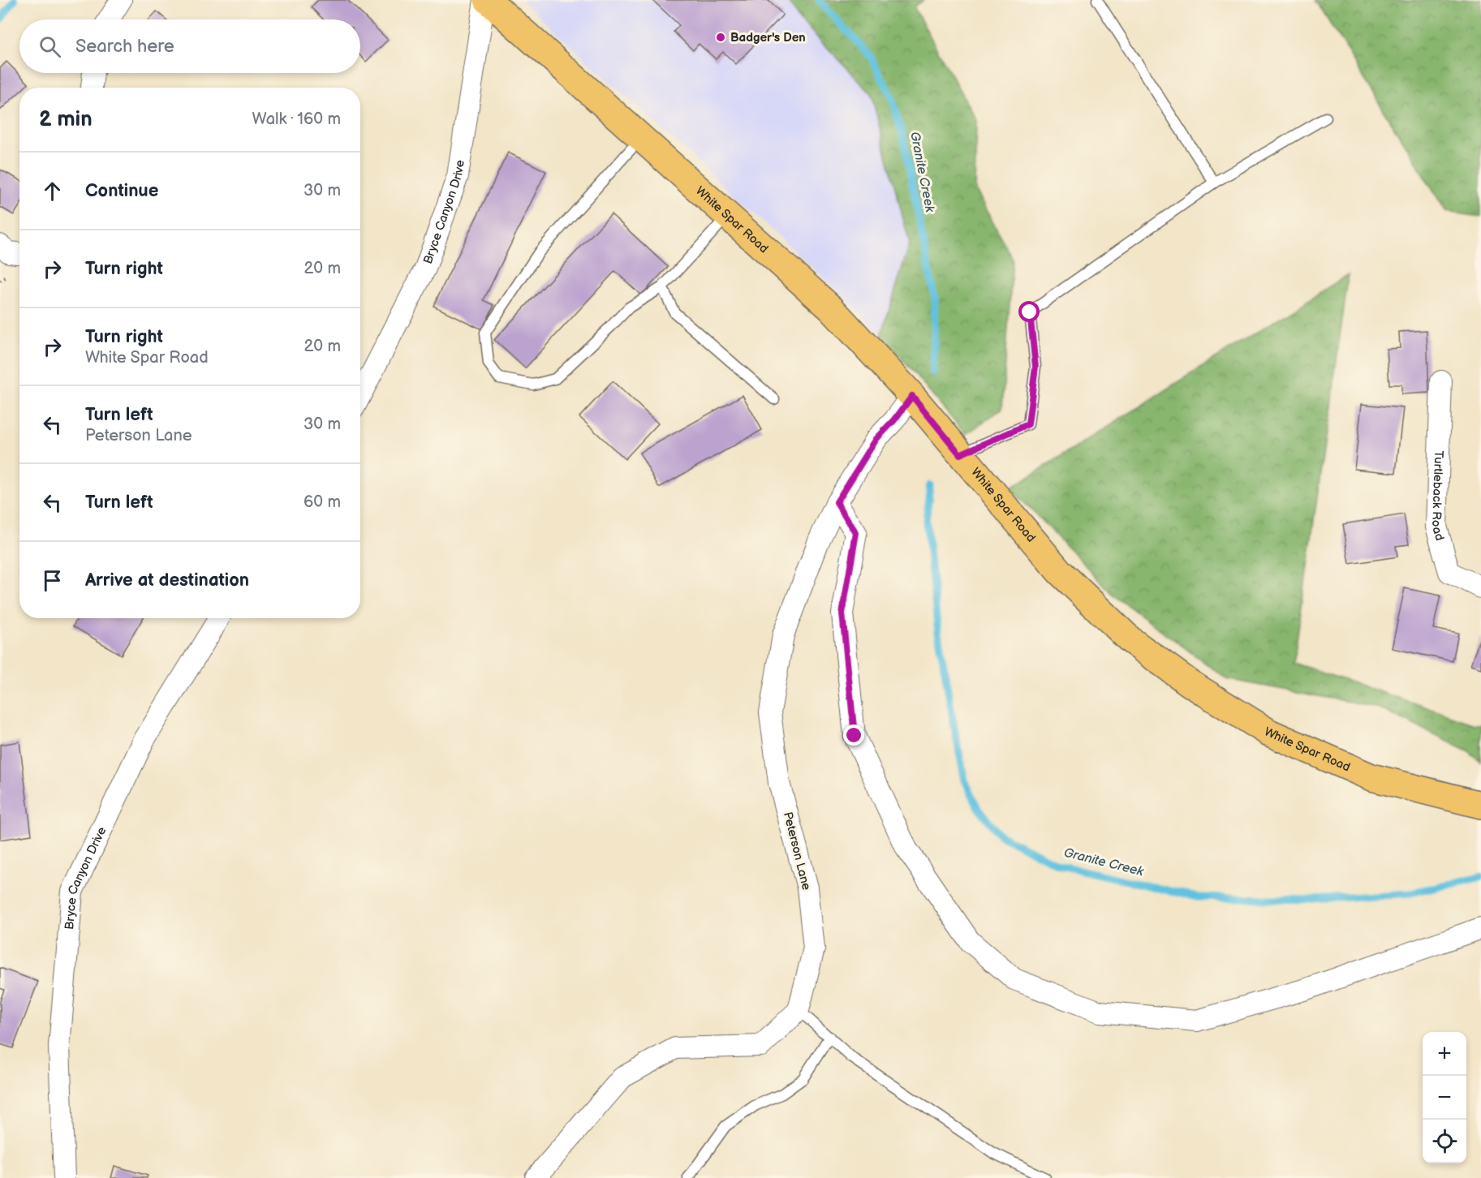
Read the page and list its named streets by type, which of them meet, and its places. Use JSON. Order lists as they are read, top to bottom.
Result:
{
  "streets": {
    "main road": ["White Spar Road"],
    "street": ["Bryce Canyon Drive", "Turtleback Road", "Peterson Lane"]
  },
  "crossings": [
    ["Bryce Canyon Drive", "White Spar Road"],
    ["White Spar Road", "Peterson Lane"]
  ],
  "water": ["Granite Creek"],
  "places": ["Badger's Den"],
  "page": {
    "search": "Search here",
    "heading": ["2 min", "Walk · 160 m"],
    "list": [
      ["Continue", "30 m"],
      ["Turn right", "20 m"],
      ["Turn right", "White Spar Road", "20 m"],
      ["Turn left", "Peterson Lane", "30 m"],
      ["Turn left", "60 m"],
      "Arrive at destination"
    ],
    "map_buttons": ["+", "−"]
  }
}
